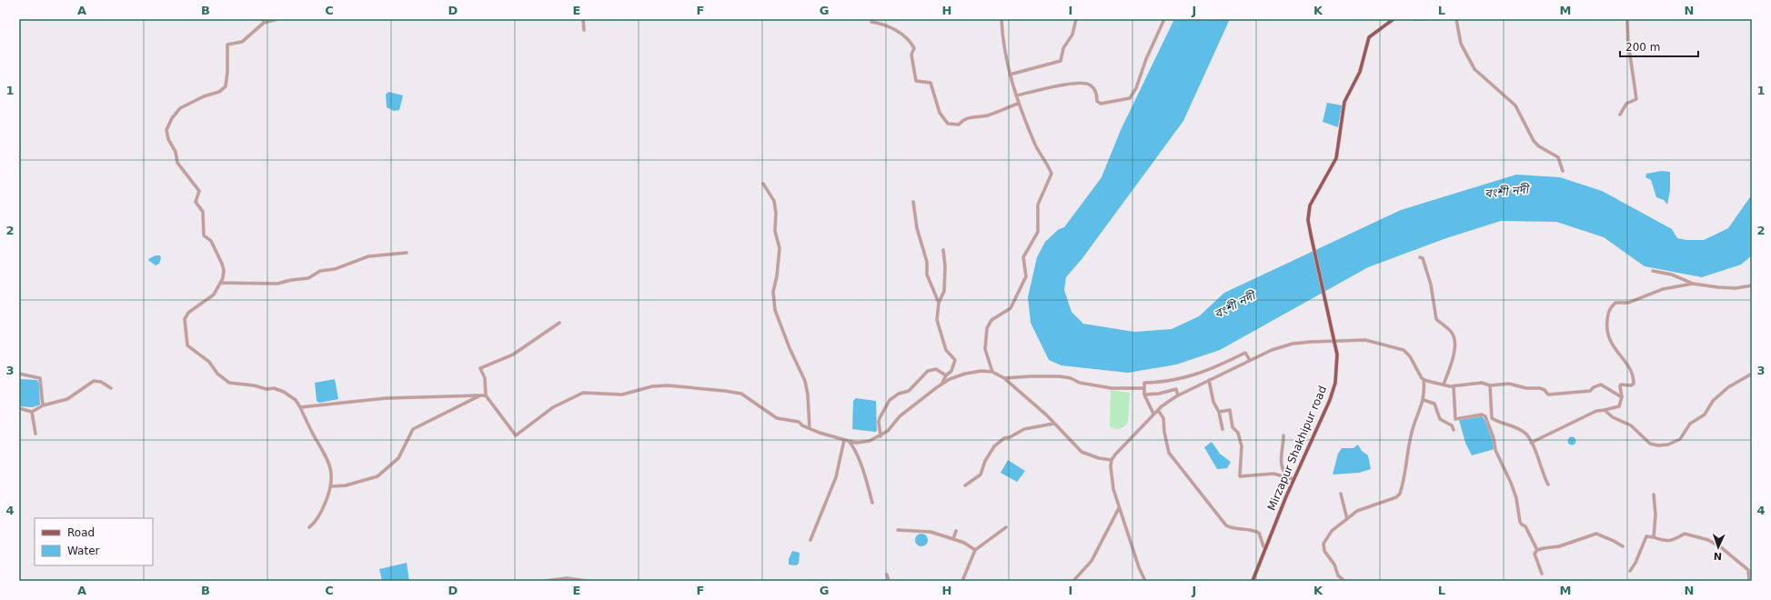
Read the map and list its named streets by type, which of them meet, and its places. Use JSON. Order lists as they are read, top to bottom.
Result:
{
  "streets": {
    "main road": ["Mirzapur Shakhipur road"]
  },
  "water": ["বংশী নদী"],
  "legend": ["Road", "Water"],
  "scale_bar": "200 m",
  "north": "bottom",
  "grid": {
    "columns": [
      "A",
      "B",
      "C",
      "D",
      "E",
      "F",
      "G",
      "H",
      "I",
      "J",
      "K",
      "L",
      "M",
      "N"
    ],
    "rows": [
      "1",
      "2",
      "3",
      "4"
    ]
  }
}
